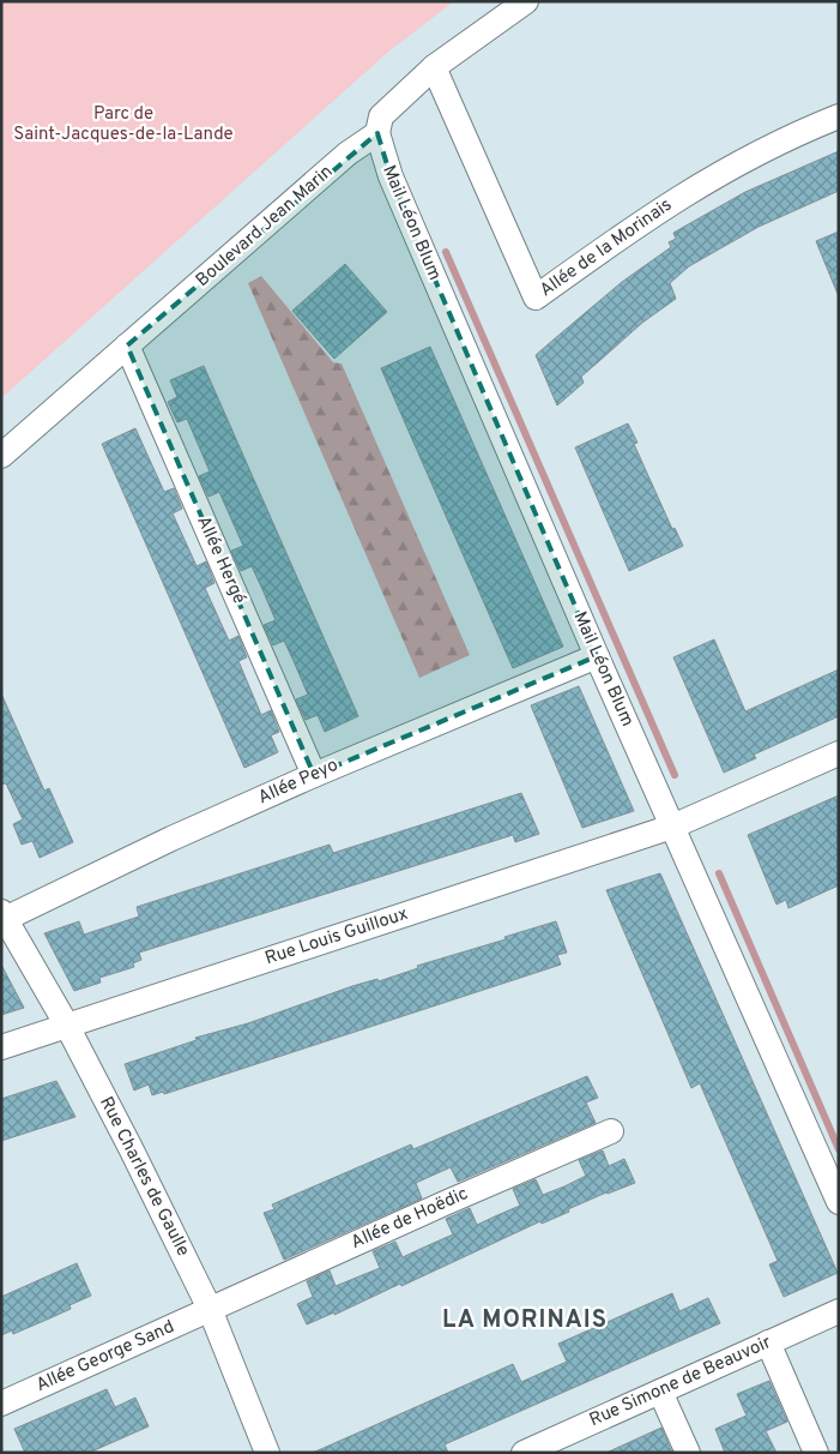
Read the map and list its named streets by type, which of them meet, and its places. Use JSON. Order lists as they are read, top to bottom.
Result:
{
  "streets": {
    "street": [
      "Mail Léon Blum",
      "Boulevard Jean Marin",
      "Allée de la Morinais",
      "Allée Hergé",
      "Allée Peyo",
      "Rue Louis Guilloux",
      "Rue Charles de Gaulle",
      "Allée de Hoëdic",
      "Allée George Sand",
      "Rue Simone de Beauvoir"
    ]
  },
  "crossings": [
    ["Mail Léon Blum", "Boulevard Jean Marin"],
    ["Mail Léon Blum", "Allée Peyo"],
    ["Mail Léon Blum", "Rue Louis Guilloux"],
    ["Boulevard Jean Marin", "Allée de la Morinais"],
    ["Boulevard Jean Marin", "Allée Hergé"],
    ["Allée Hergé", "Allée Peyo"],
    ["Allée Peyo", "Rue Charles de Gaulle"],
    ["Rue Louis Guilloux", "Rue Charles de Gaulle"],
    ["Rue Charles de Gaulle", "Allée de Hoëdic"],
    ["Rue Charles de Gaulle", "Allée George Sand"],
    ["Allée de Hoëdic", "Allée George Sand"]
  ],
  "districts": ["LA MORINAIS"],
  "parks": ["Parc de Saint-Jacques-de-la-Lande"]
}
